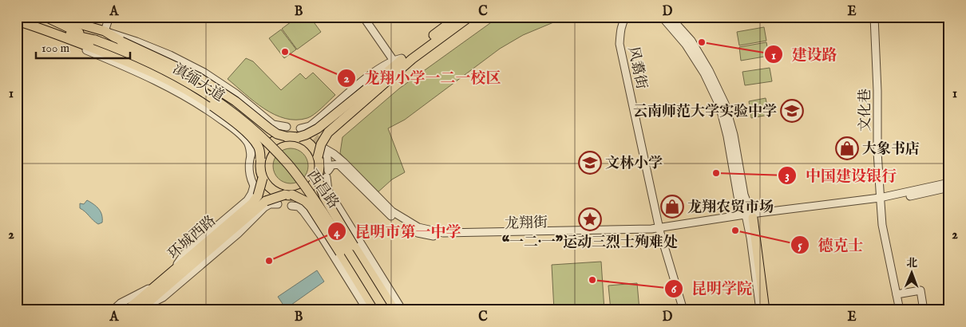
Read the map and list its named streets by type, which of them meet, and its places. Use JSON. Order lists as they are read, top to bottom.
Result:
{
  "streets": {
    "main road": ["滇缅大道", "西昌路", "环城西路"],
    "street": ["风翥街", "文化巷", "龙翔街"]
  },
  "crossings": [
    ["风翥街", "龙翔街"],
    ["滇缅大道", "西昌路"],
    ["滇缅大道", "龙翔街"],
    ["滇缅大道", "环城西路"],
    ["文化巷", "龙翔街"],
    ["西昌路", "龙翔街"],
    ["西昌路", "环城西路"],
    ["龙翔街", "环城西路"]
  ],
  "places": {
    "other": [
      "建设路",
      "龙翔小学一二一校区",
      "中国建设银行",
      "德克士",
      "昆明市第一中学",
      "昆明学院"
    ],
    "school or university": ["云南师范大学实验中学", "文林小学"],
    "shop": ["大象书店", "龙翔农贸市场"],
    "place": ["“一二·一”运动三烈士殉难处"]
  },
  "scale_bar": "100 m",
  "north": "top",
  "grid": {
    "columns": [
      "A",
      "B",
      "C",
      "D",
      "E"
    ],
    "rows": ["1", "2"]
  }
}
